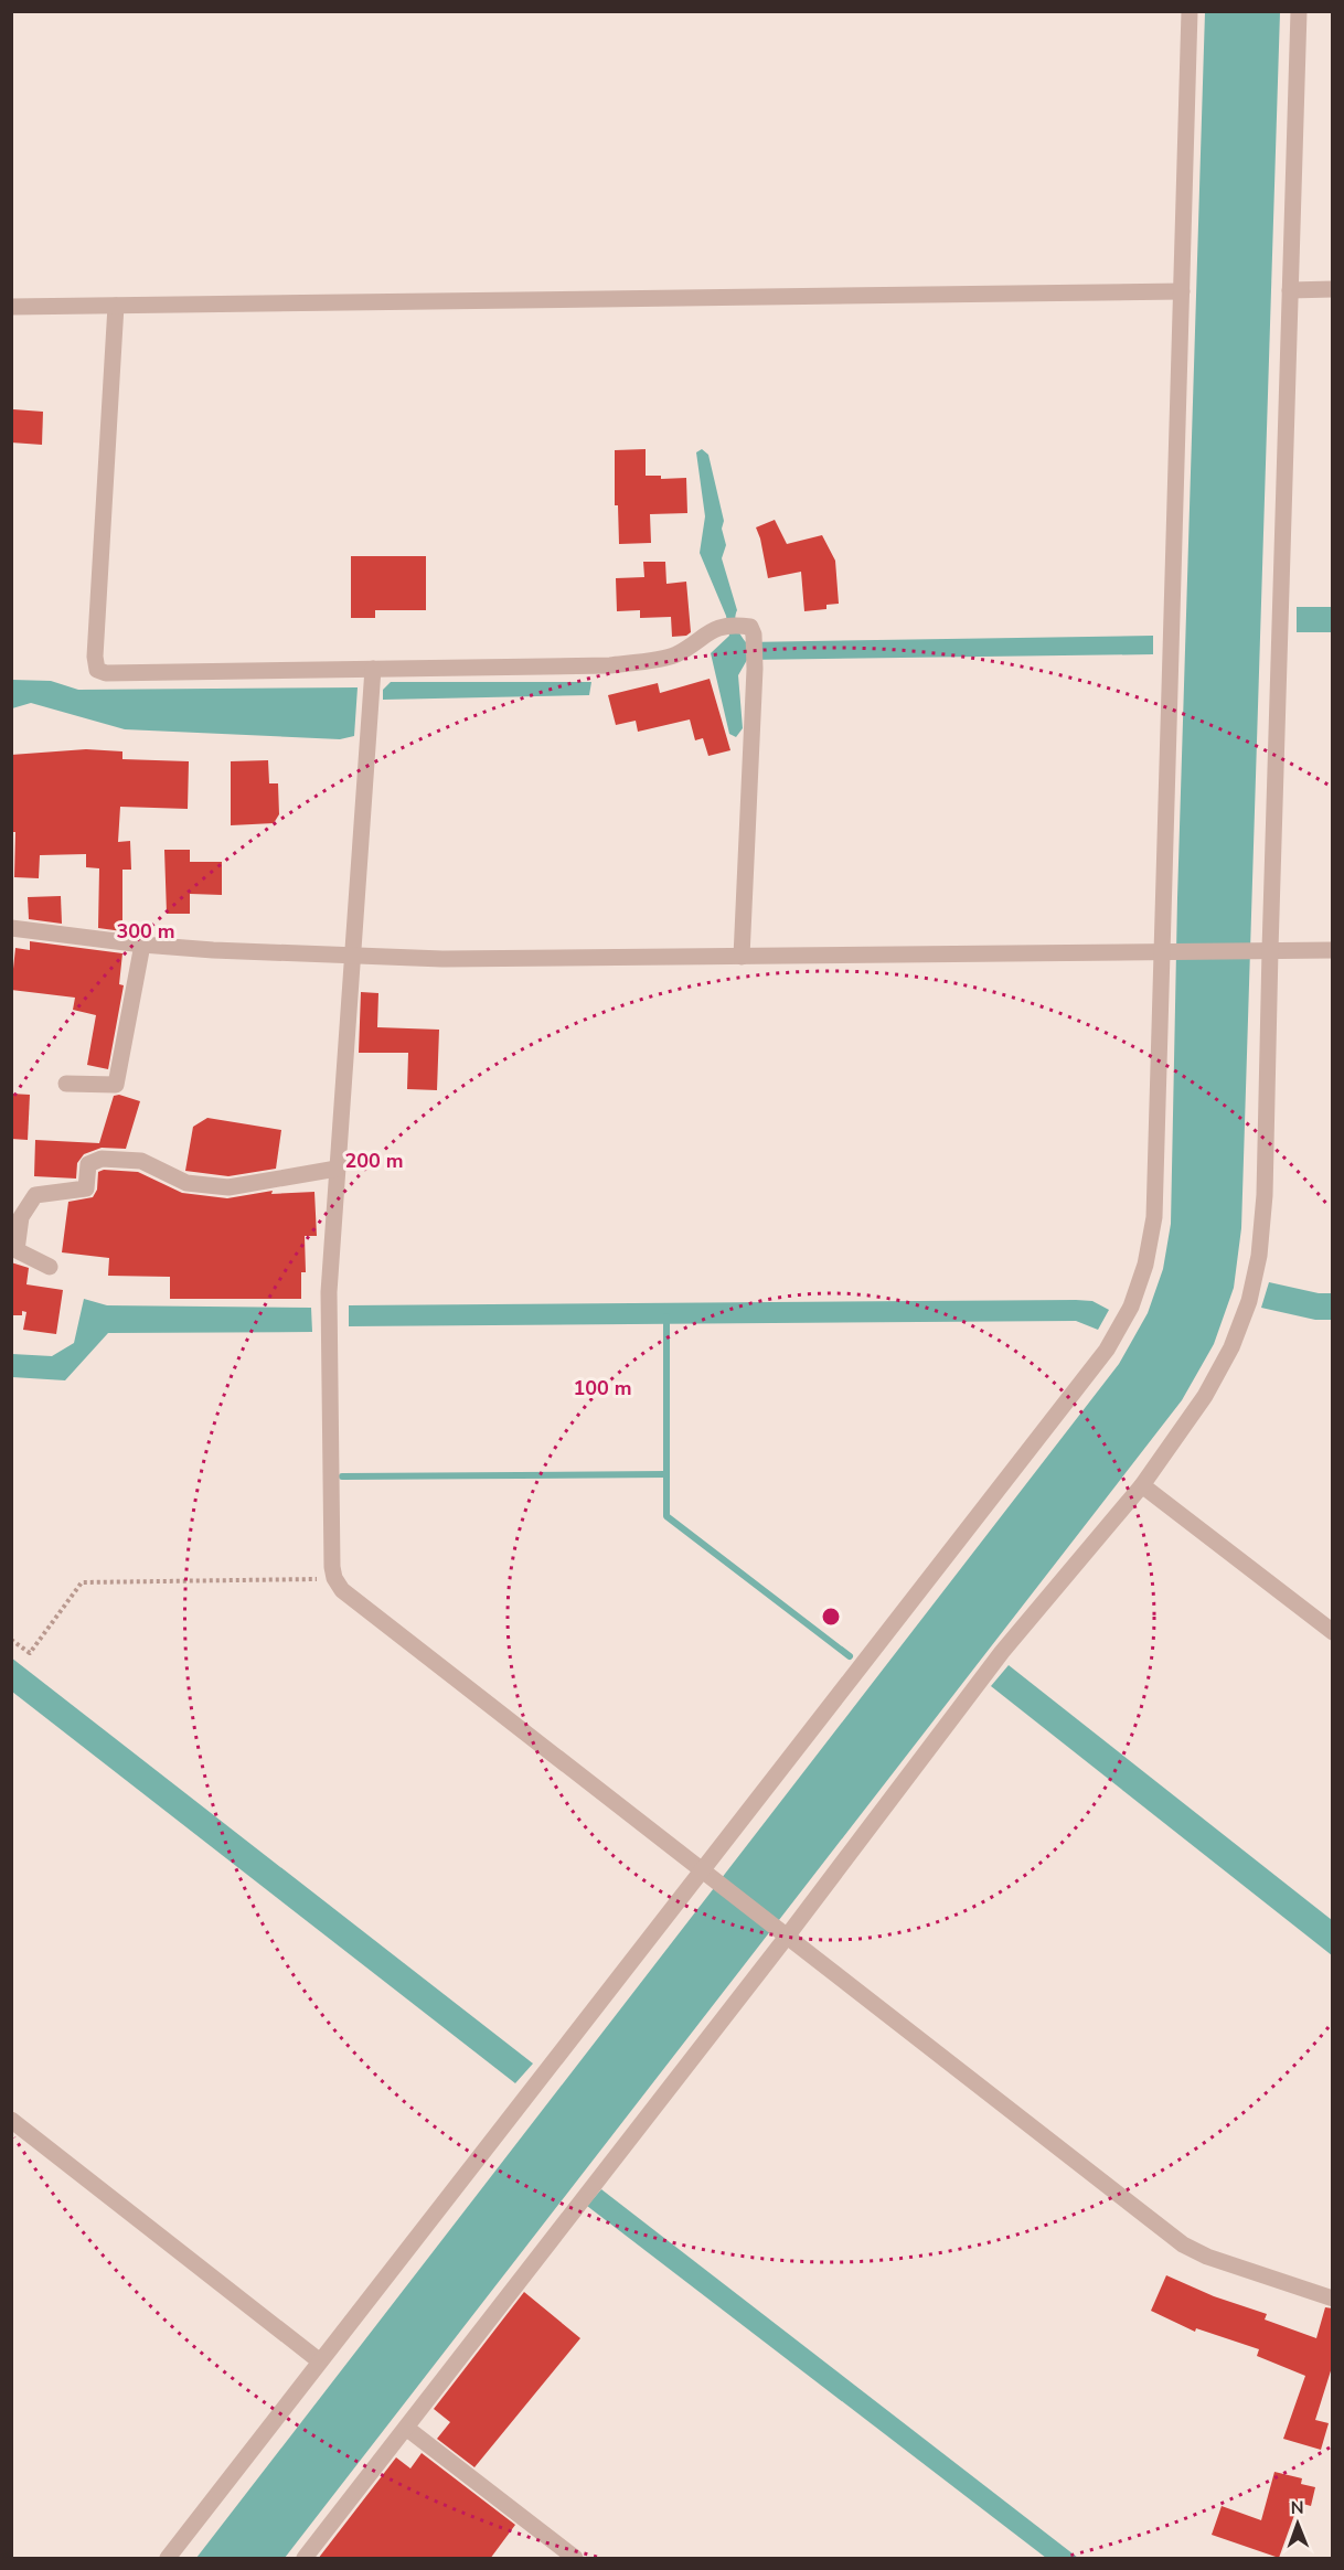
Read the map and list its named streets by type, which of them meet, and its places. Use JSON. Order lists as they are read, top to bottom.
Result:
{
  "north": "top",
  "rings": ["300 m", "200 m", "100 m"]
}
